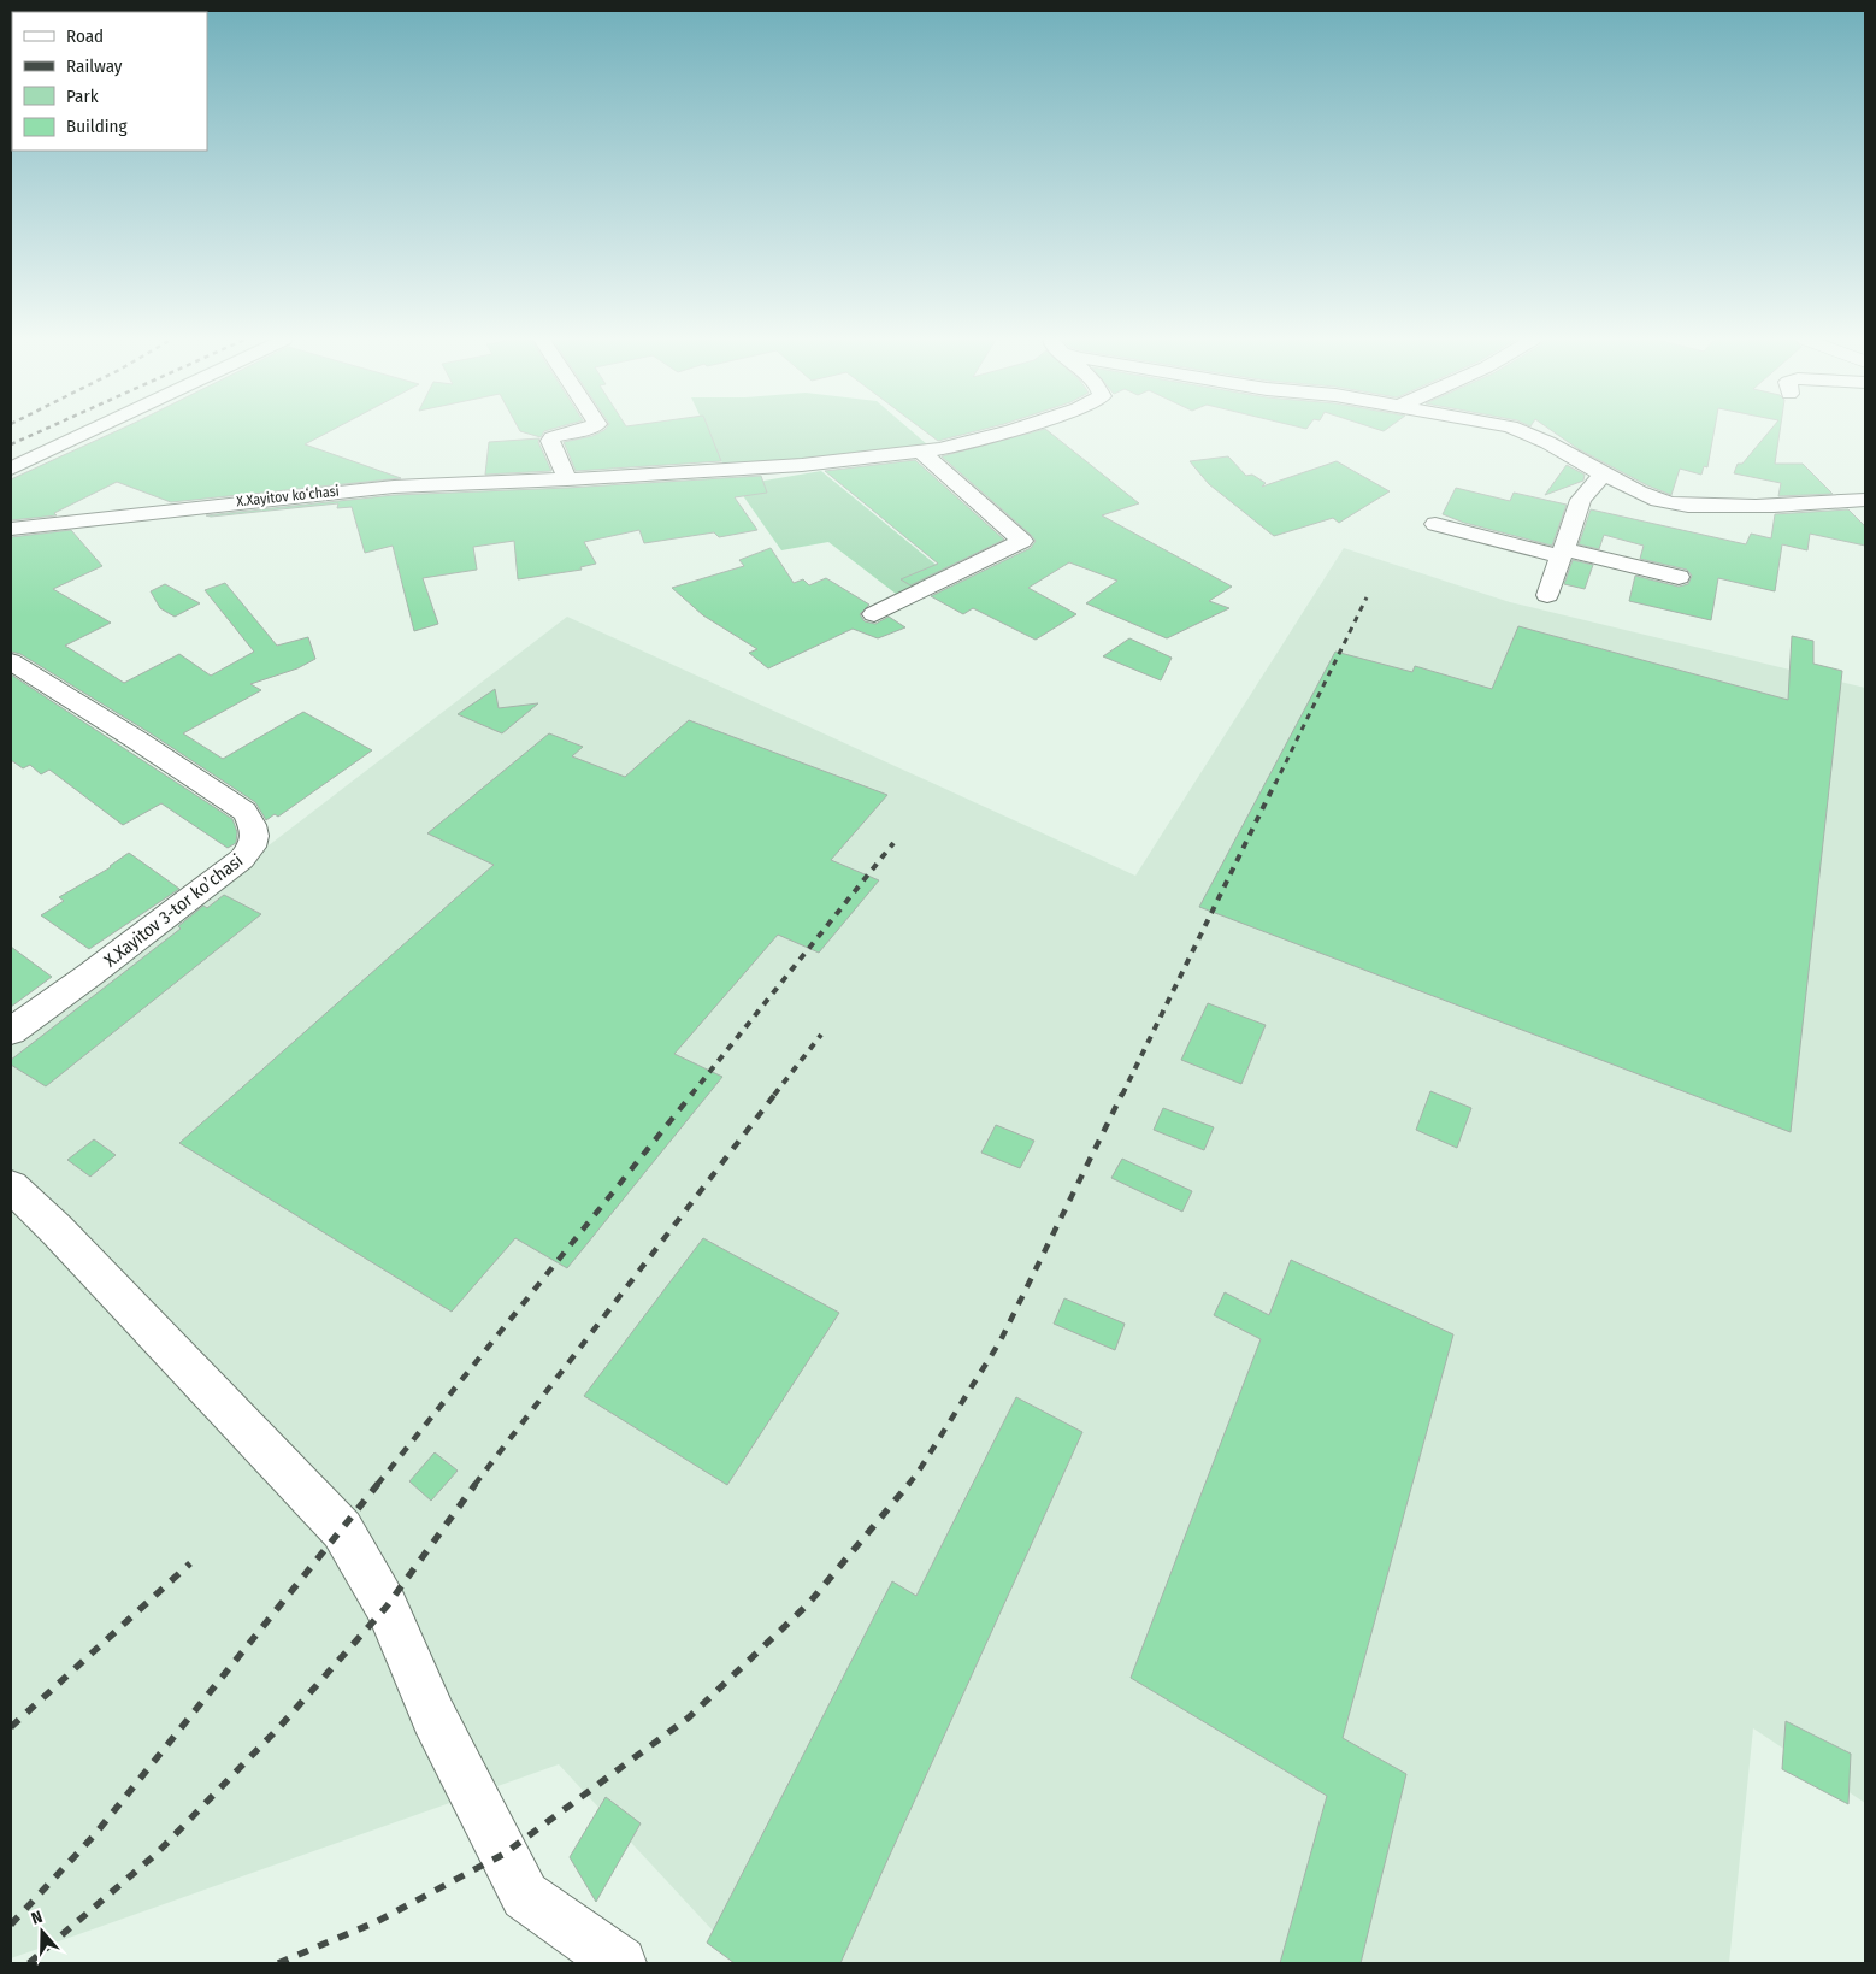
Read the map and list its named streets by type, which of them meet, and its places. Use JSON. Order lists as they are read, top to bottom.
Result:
{
  "streets": {
    "street": ["X.Xayitov koʻchasi", "X.Xayitov 3-tor koʼchasi"]
  },
  "legend": [
    "Road",
    "Railway",
    "Park",
    "Building"
  ],
  "north": "top"
}
